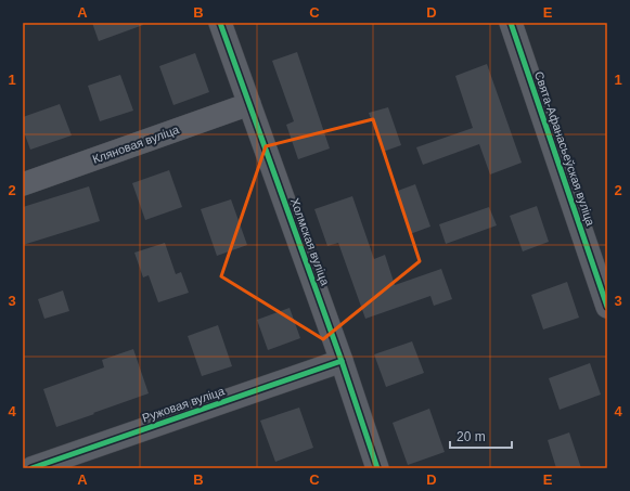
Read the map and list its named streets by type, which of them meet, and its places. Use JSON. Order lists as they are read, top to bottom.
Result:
{
  "streets": {
    "street": [
      "Кляновая вуліца",
      "Свята-Афанасьеўская вуліца",
      "Холмская вуліца",
      "Ружовая вуліца"
    ]
  },
  "crossings": [
    ["Кляновая вуліца", "Холмская вуліца"],
    ["Холмская вуліца", "Ружовая вуліца"]
  ],
  "scale_bar": "20 m",
  "grid": {
    "columns": [
      "A",
      "B",
      "C",
      "D",
      "E"
    ],
    "rows": [
      "1",
      "2",
      "3",
      "4"
    ]
  }
}
